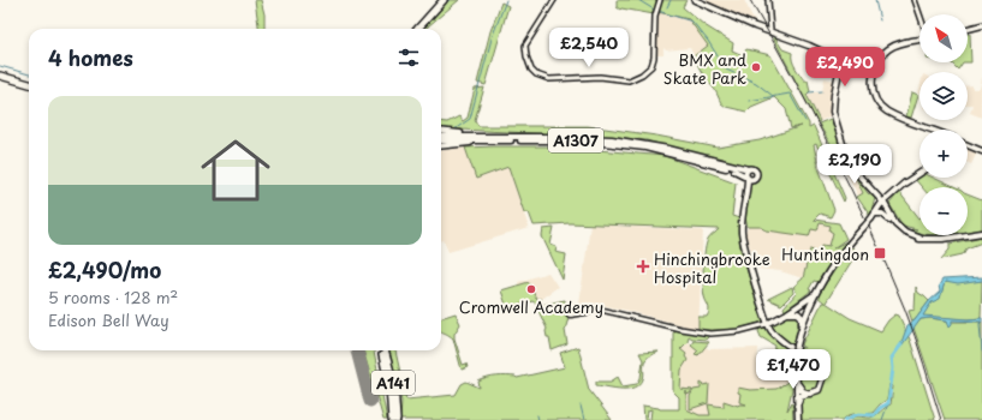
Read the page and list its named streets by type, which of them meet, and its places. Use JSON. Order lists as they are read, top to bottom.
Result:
{
  "streets": {
    "highway": ["A141"],
    "main road": ["A1307"]
  },
  "places": {
    "other": ["BMX and Skate Park", "Cromwell Academy"],
    "transit": ["Huntingdon"],
    "health": ["Hinchingbrooke Hospital"]
  },
  "north": "top left",
  "page": {
    "map_buttons": ["+", "−"],
    "price": [
      "£2,540",
      "£2,490",
      "£2,190",
      "£1,470"
    ],
    "heading": "4 homes",
    "list": [
      {
        "name": "£2,490/mo",
        "note": "5 rooms · 128 m² · Edison Bell Way"
      }
    ]
  }
}
